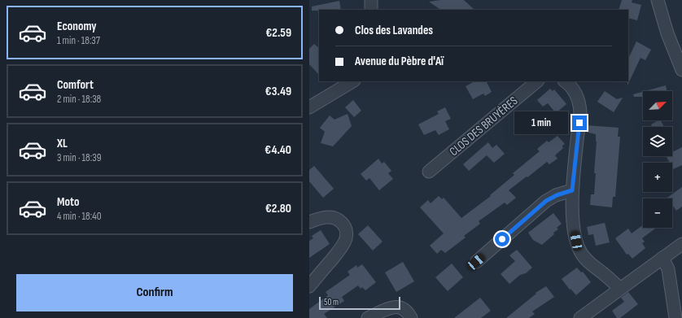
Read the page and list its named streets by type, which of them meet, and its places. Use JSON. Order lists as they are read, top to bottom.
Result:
{
  "streets": {
    "street": ["CLOS DES BRUYÈRES"]
  },
  "scale_bar": "50 m",
  "north": "top right",
  "page": {
    "list": [
      {
        "name": "Economy",
        "note": "1 min · 18:37",
        "value": "€2.59"
      },
      {
        "name": "Comfort",
        "note": "2 min · 18:38",
        "value": "€3.49"
      },
      {
        "name": "XL",
        "note": "3 min · 18:39",
        "value": "€4.40"
      },
      {
        "name": "Moto",
        "note": "4 min · 18:40",
        "value": "€2.80"
      }
    ],
    "banner": ["Clos des Lavandes", "Avenue du Pèbre d'Aï"],
    "map_buttons": ["+", "−"],
    "bubble": "1 min",
    "buttons": "Confirm",
    "scale": "50 m"
  }
}
